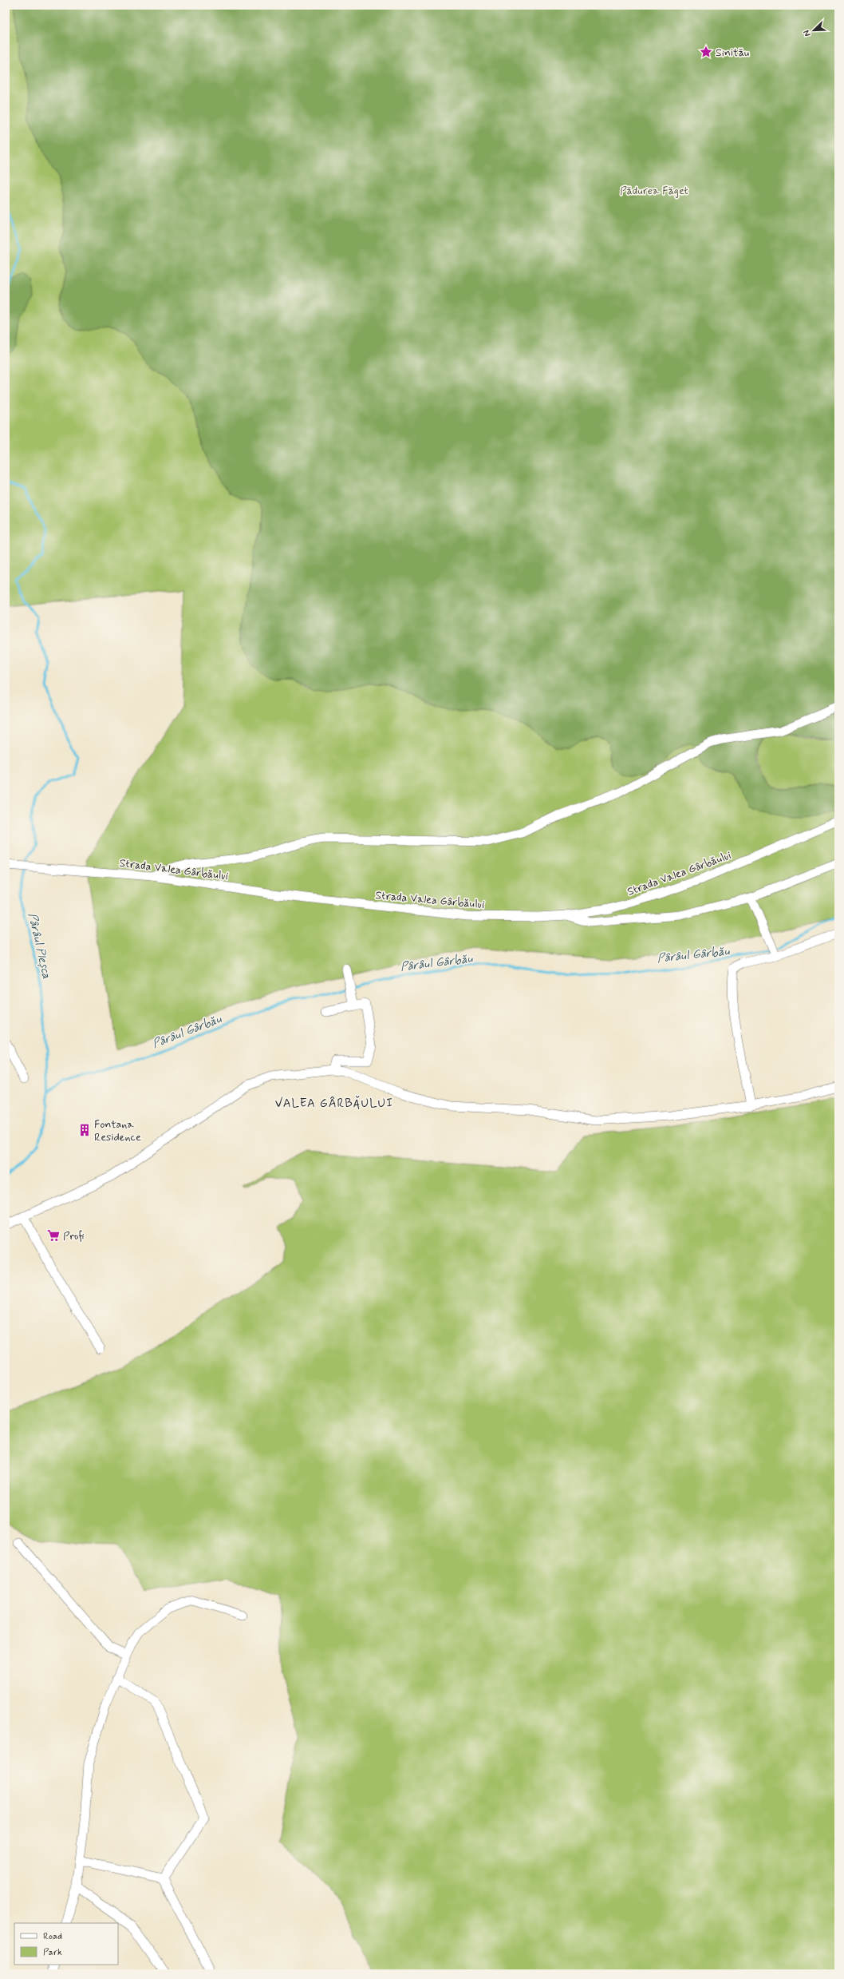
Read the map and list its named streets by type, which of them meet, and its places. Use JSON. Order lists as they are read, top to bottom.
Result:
{
  "streets": {
    "street": ["Strada Valea Gârbăului"]
  },
  "districts": ["VALEA GÂRBĂULUI"],
  "water": ["Pârâul Pleșca", "Pârâul Gârbău"],
  "parks": ["Pădurea Făget"],
  "places": {
    "place": ["Sinitău"],
    "building": ["Fontana Residence"],
    "supermarket": ["Profi"]
  },
  "legend": ["Road", "Park"],
  "north": "bottom left"
}
